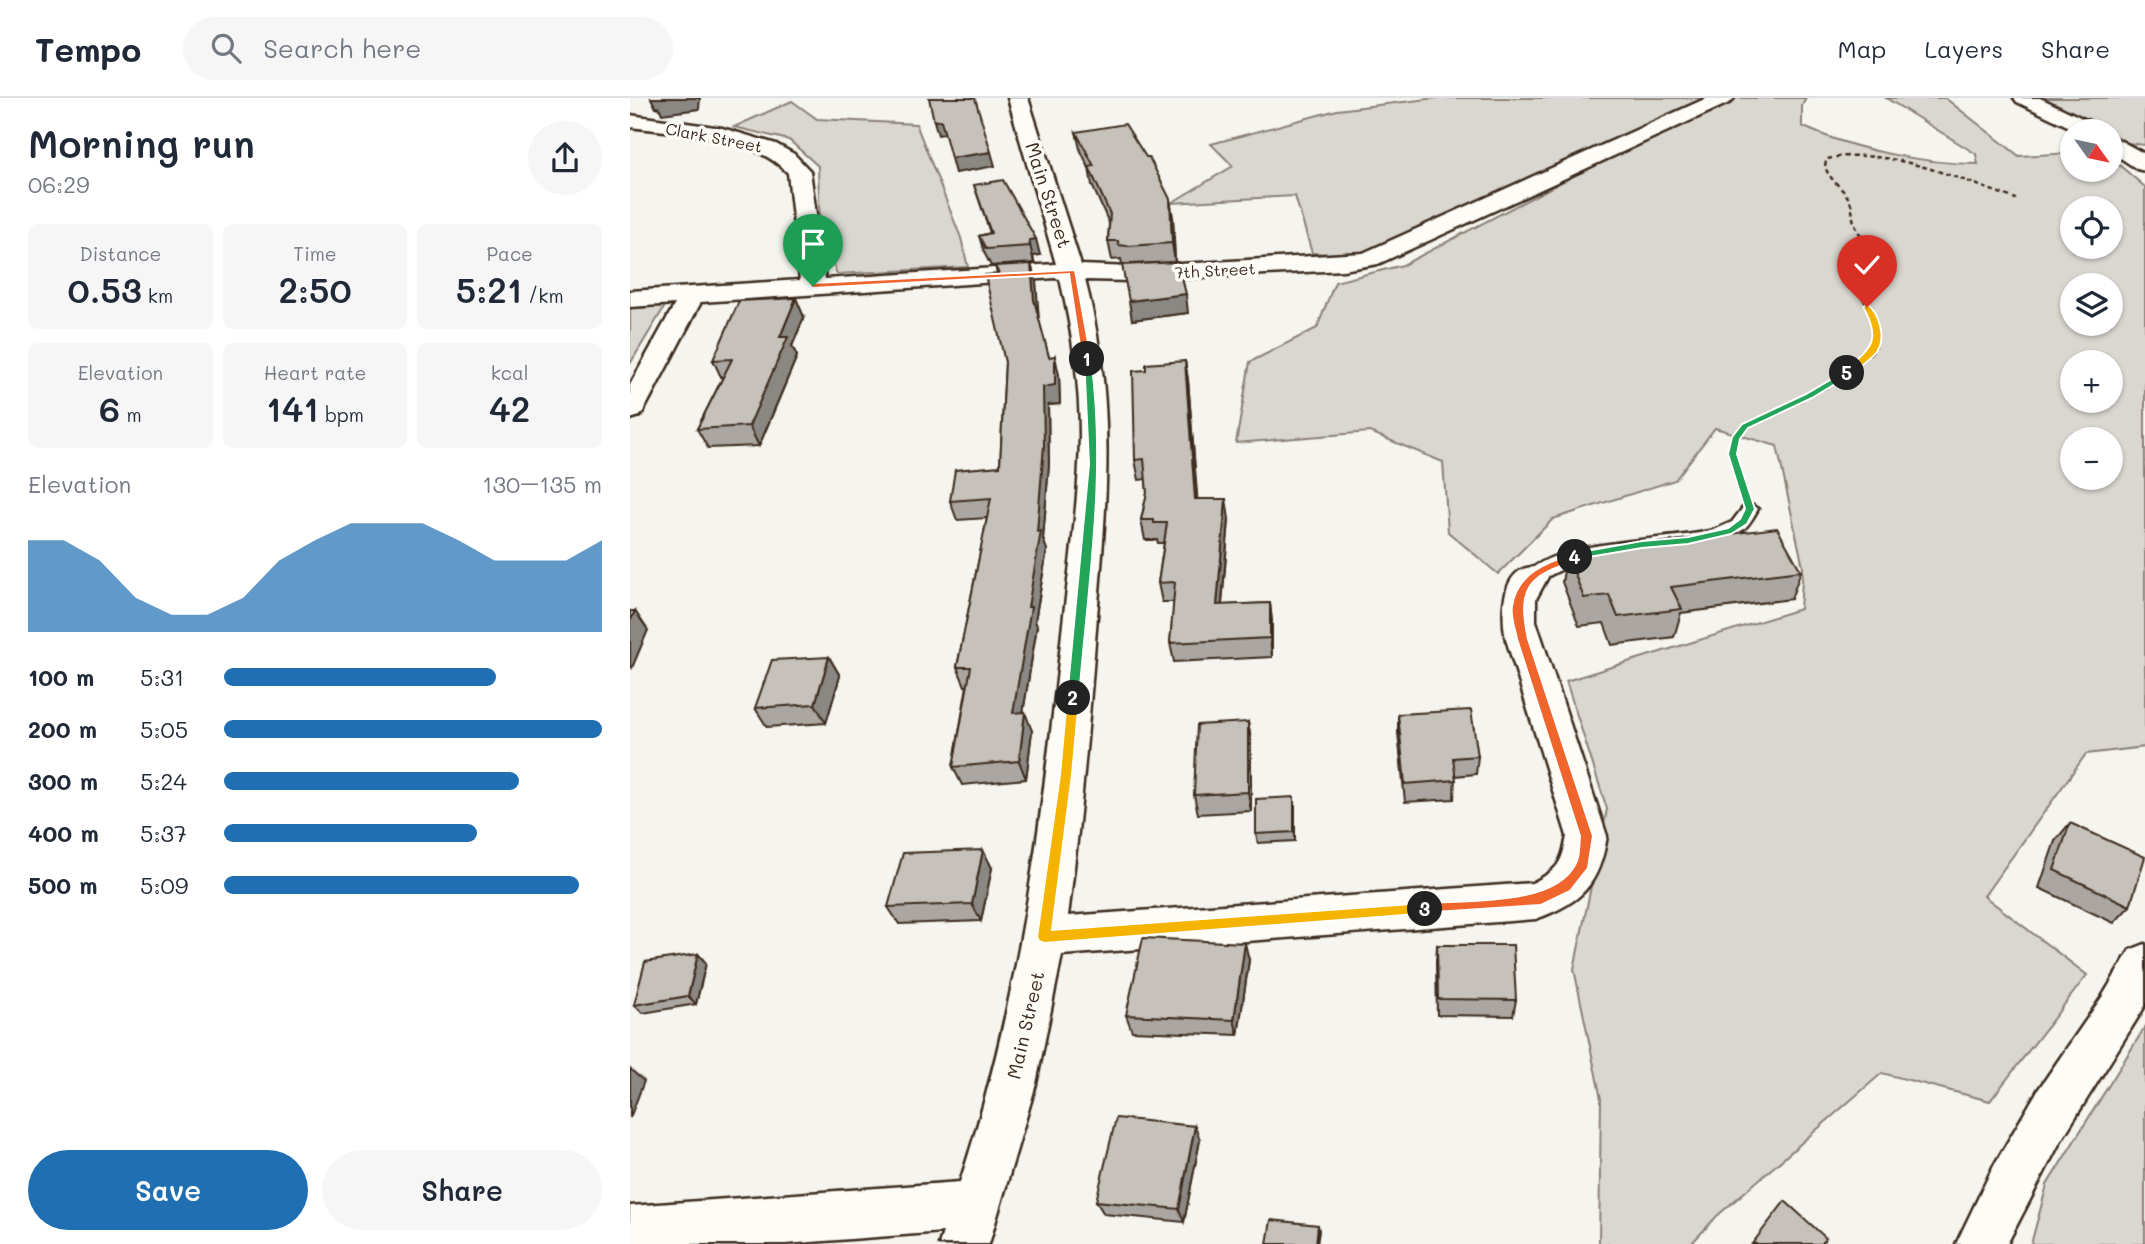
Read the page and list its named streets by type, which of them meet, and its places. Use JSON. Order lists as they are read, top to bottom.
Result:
{
  "streets": {
    "street": ["Clark Street", "Main Street", "7th Street"]
  },
  "crossings": [
    ["Clark Street", "7th Street"],
    ["Main Street", "7th Street"]
  ],
  "north": "bottom right",
  "page": {
    "header": "Tempo",
    "search": "Search here",
    "nav": ["Map", "Layers", "Share"],
    "heading": ["Morning run", "06:29"],
    "map_buttons": ["+", "−"],
    "stats": [
      ["Distance", "0.53 km"],
      ["Time", "2:50"],
      ["Pace", "5:21 /km"],
      ["Elevation", "6 m"],
      ["Heart rate", "141 bpm"],
      ["kcal", "42"]
    ],
    "pins": [
      "1",
      "5",
      "4",
      "2",
      "3"
    ],
    "chart": ["Elevation", "130–135 m"],
    "list": [
      {
        "name": "100 m",
        "note": "5:31"
      },
      {
        "name": "200 m",
        "note": "5:05"
      },
      {
        "name": "300 m",
        "note": "5:24"
      },
      {
        "name": "400 m",
        "note": "5:37"
      },
      {
        "name": "500 m",
        "note": "5:09"
      }
    ],
    "buttons": ["Save", "Share"]
  }
}
